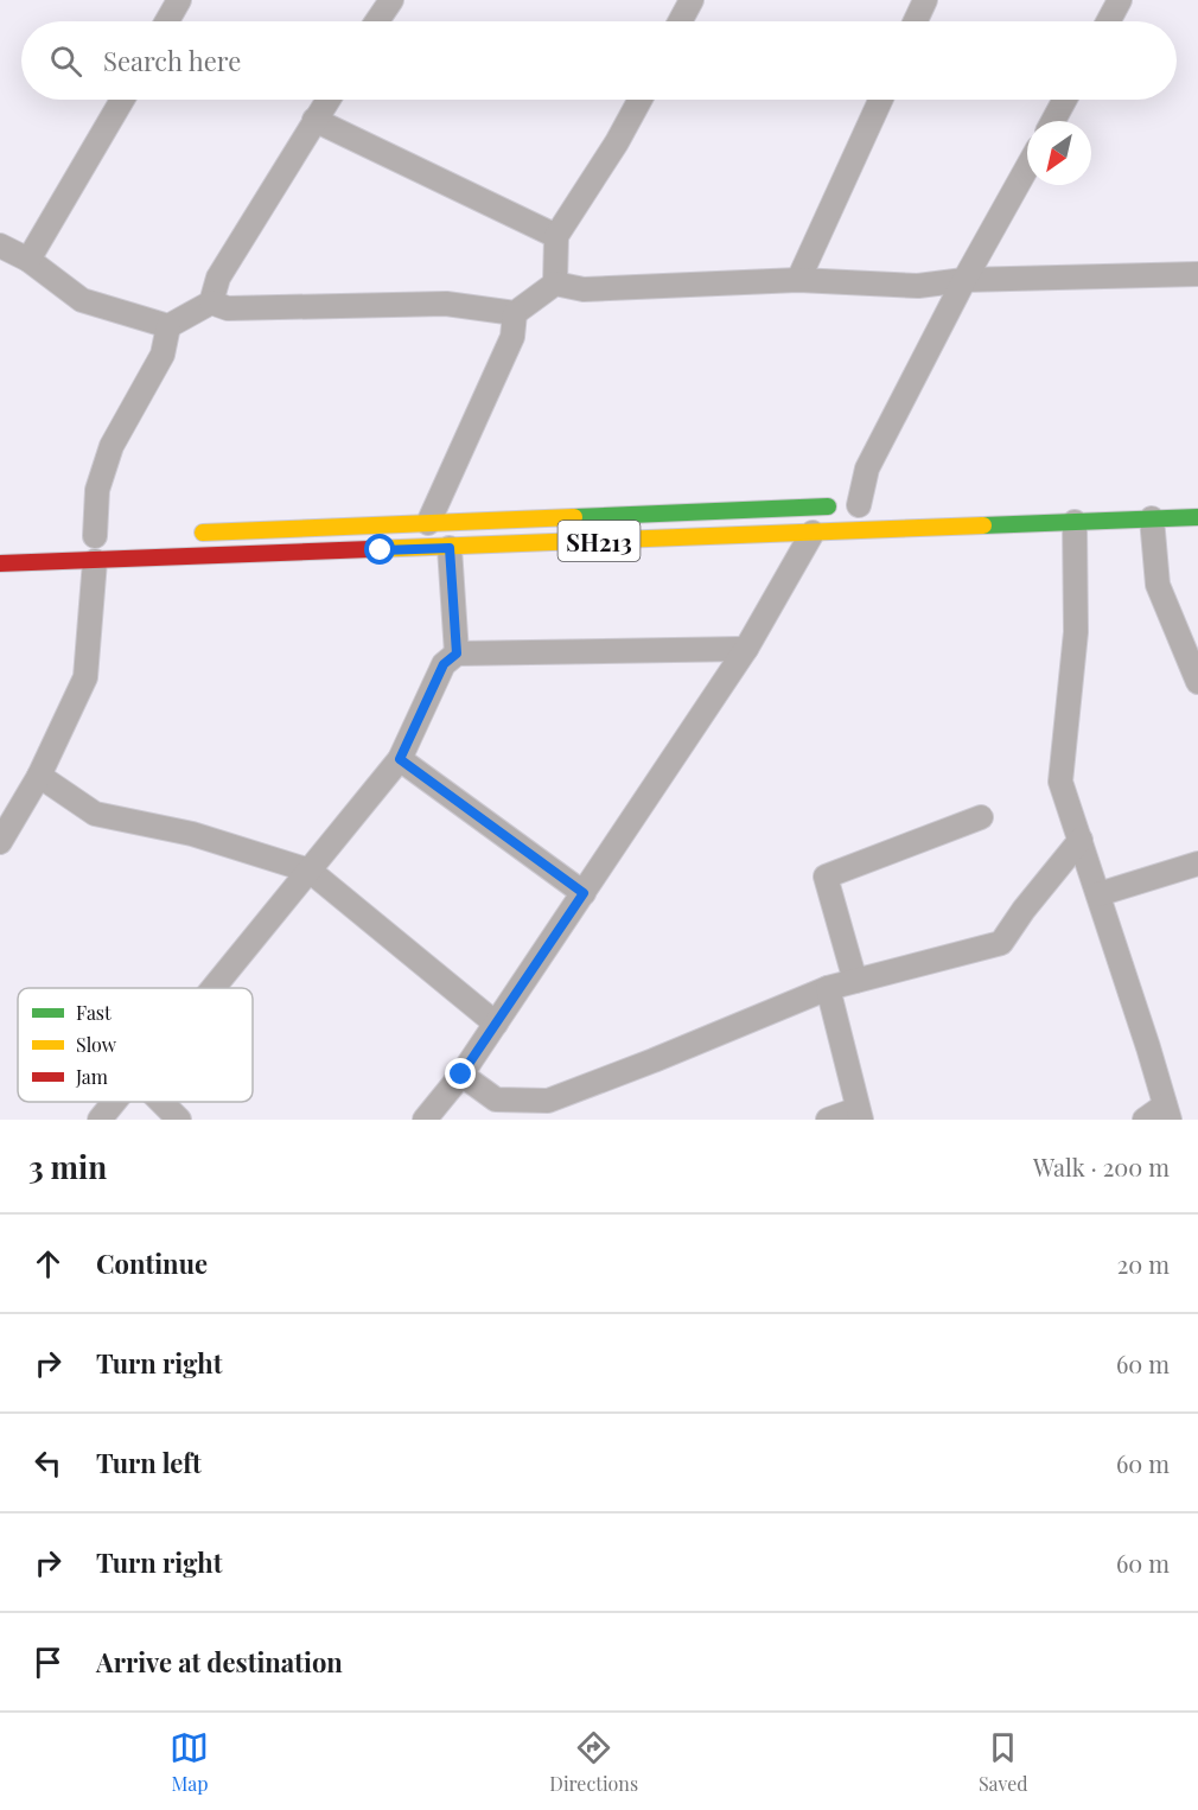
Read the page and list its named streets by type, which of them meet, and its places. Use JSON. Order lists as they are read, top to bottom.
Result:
{
  "streets": {
    "main road": ["SH213"]
  },
  "legend": ["Fast", "Slow", "Jam"],
  "north": "bottom left",
  "page": {
    "search": "Search here",
    "heading": ["3 min", "Walk · 200 m"],
    "list": [
      ["Continue", "20 m"],
      ["Turn right", "60 m"],
      ["Turn left", "60 m"],
      ["Turn right", "60 m"],
      "Arrive at destination"
    ],
    "nav": ["Map", "Directions", "Saved"]
  }
}
